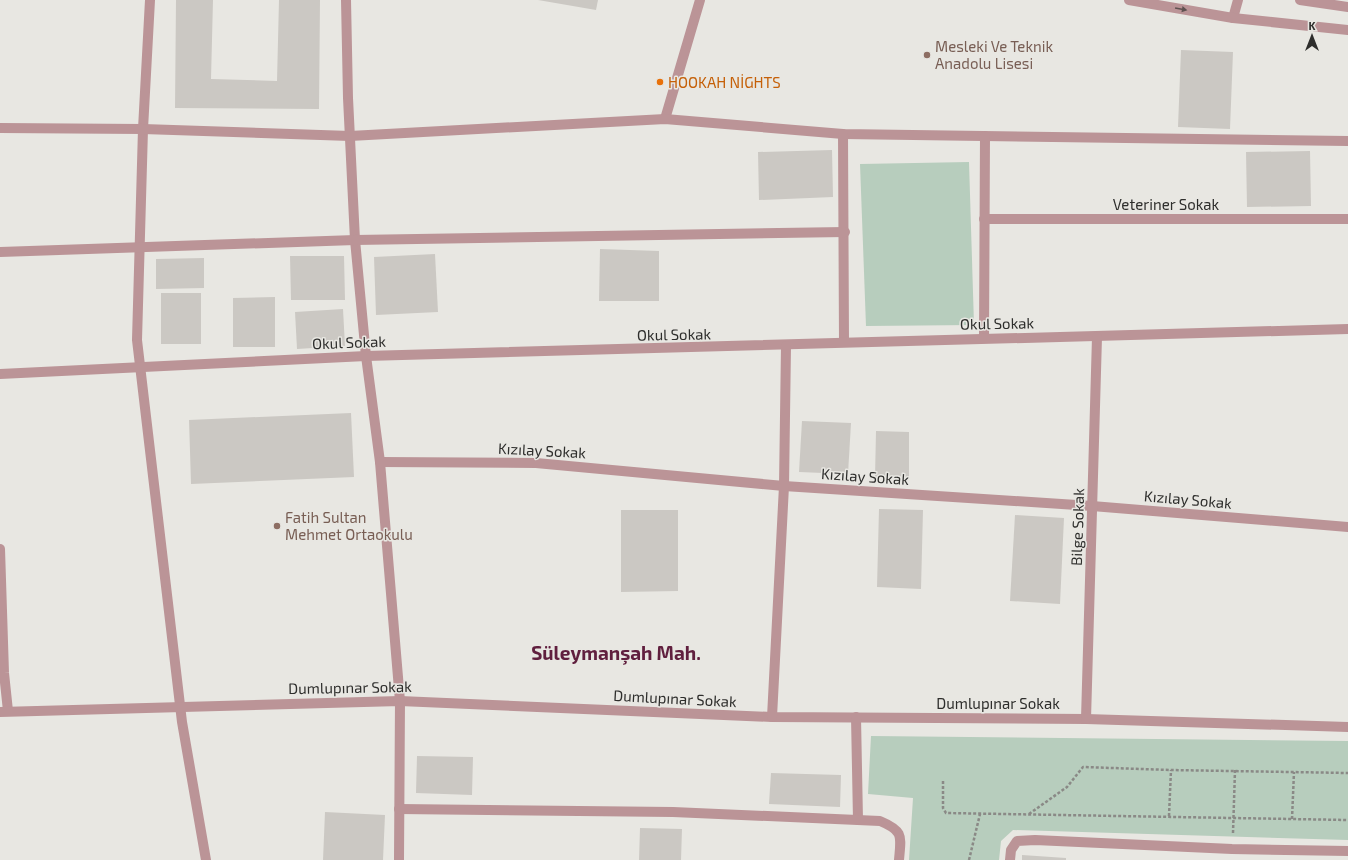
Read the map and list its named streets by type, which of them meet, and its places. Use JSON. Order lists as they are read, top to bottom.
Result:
{
  "streets": {
    "street": [
      "Veteriner Sokak",
      "Okul Sokak",
      "Kızılay Sokak",
      "Bilge Sokak",
      "Dumlupınar Sokak"
    ]
  },
  "crossings": [
    ["Okul Sokak", "Bilge Sokak"],
    ["Kızılay Sokak", "Bilge Sokak"],
    ["Bilge Sokak", "Dumlupınar Sokak"]
  ],
  "districts": ["Süleymanşah Mah."],
  "places": ["Mesleki Ve Teknik Anadolu Lisesi", "HOOKAH NİGHTS", "Fatih Sultan Mehmet Ortaokulu"],
  "north": "top"
}
